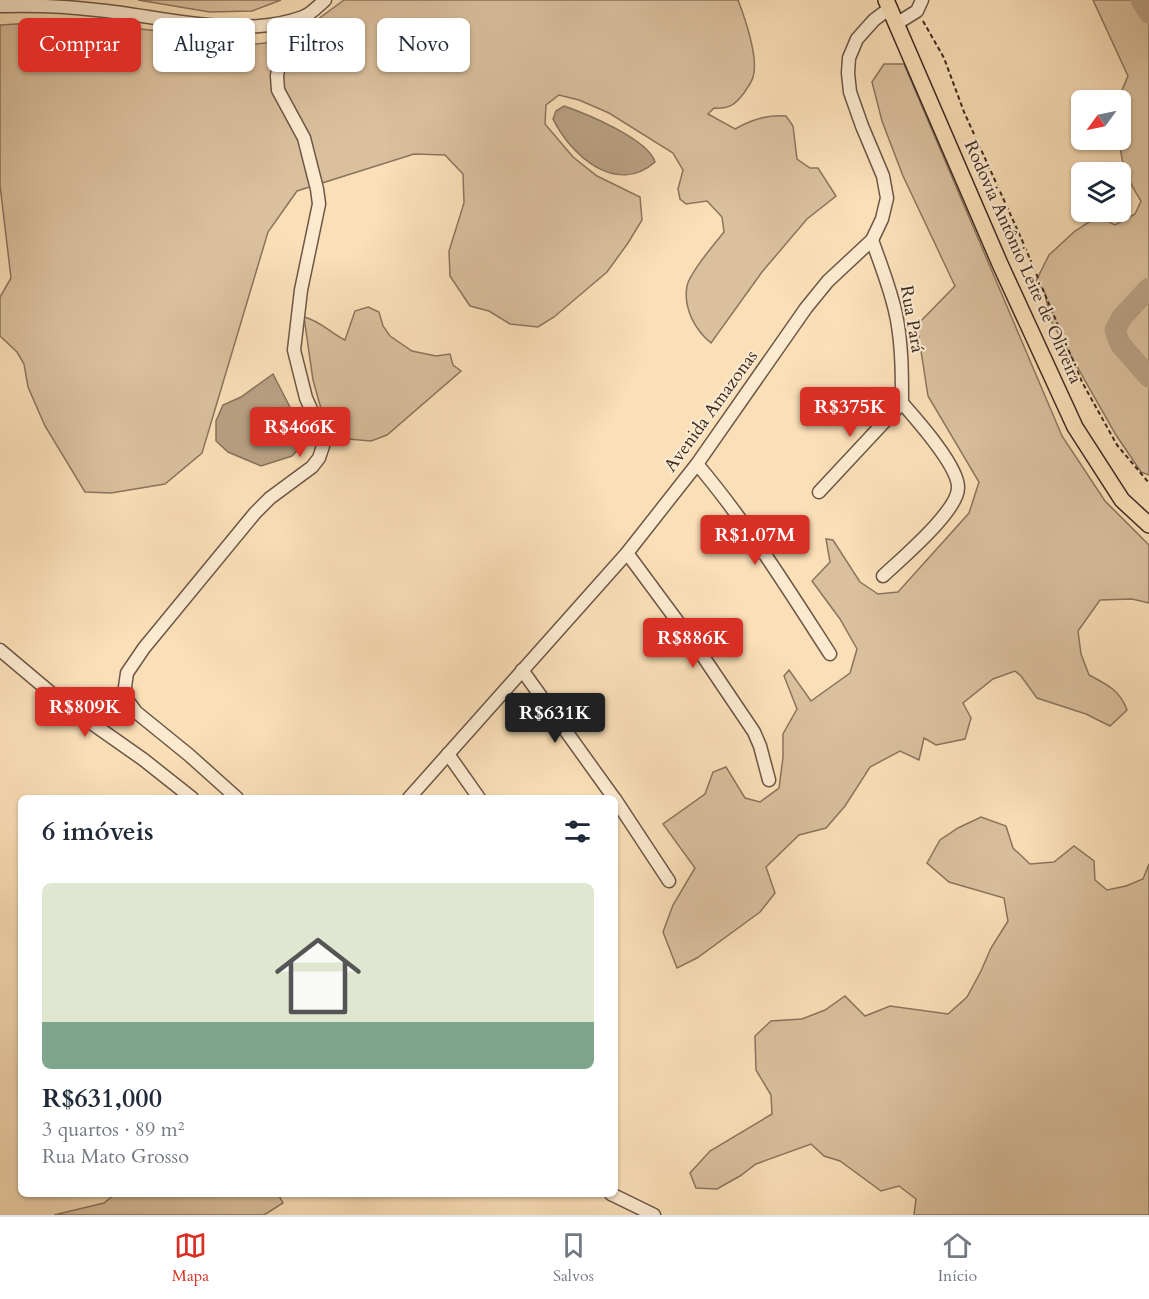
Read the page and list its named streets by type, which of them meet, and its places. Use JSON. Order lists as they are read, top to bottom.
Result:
{
  "streets": {
    "main road": ["Rodovia Antônio Leite de Oliveira"],
    "street": ["Rua Pará", "Avenida Amazonas"]
  },
  "crossings": [
    ["Rodovia Antônio Leite de Oliveira", "Avenida Amazonas"],
    ["Rua Pará", "Avenida Amazonas"]
  ],
  "north": "bottom left",
  "page": {
    "chip": [
      "Comprar",
      "Alugar",
      "Filtros",
      "Novo"
    ],
    "price": [
      "R$375K",
      "R$466K",
      "R$1.07M",
      "R$886K",
      "R$809K",
      "R$631K"
    ],
    "heading": "6 imóveis",
    "list": [
      {
        "name": "R$631,000",
        "note": "3 quartos · 89 m² · Rua Mato Grosso"
      }
    ],
    "tabs": ["Mapa", "Salvos", "Início"]
  }
}
